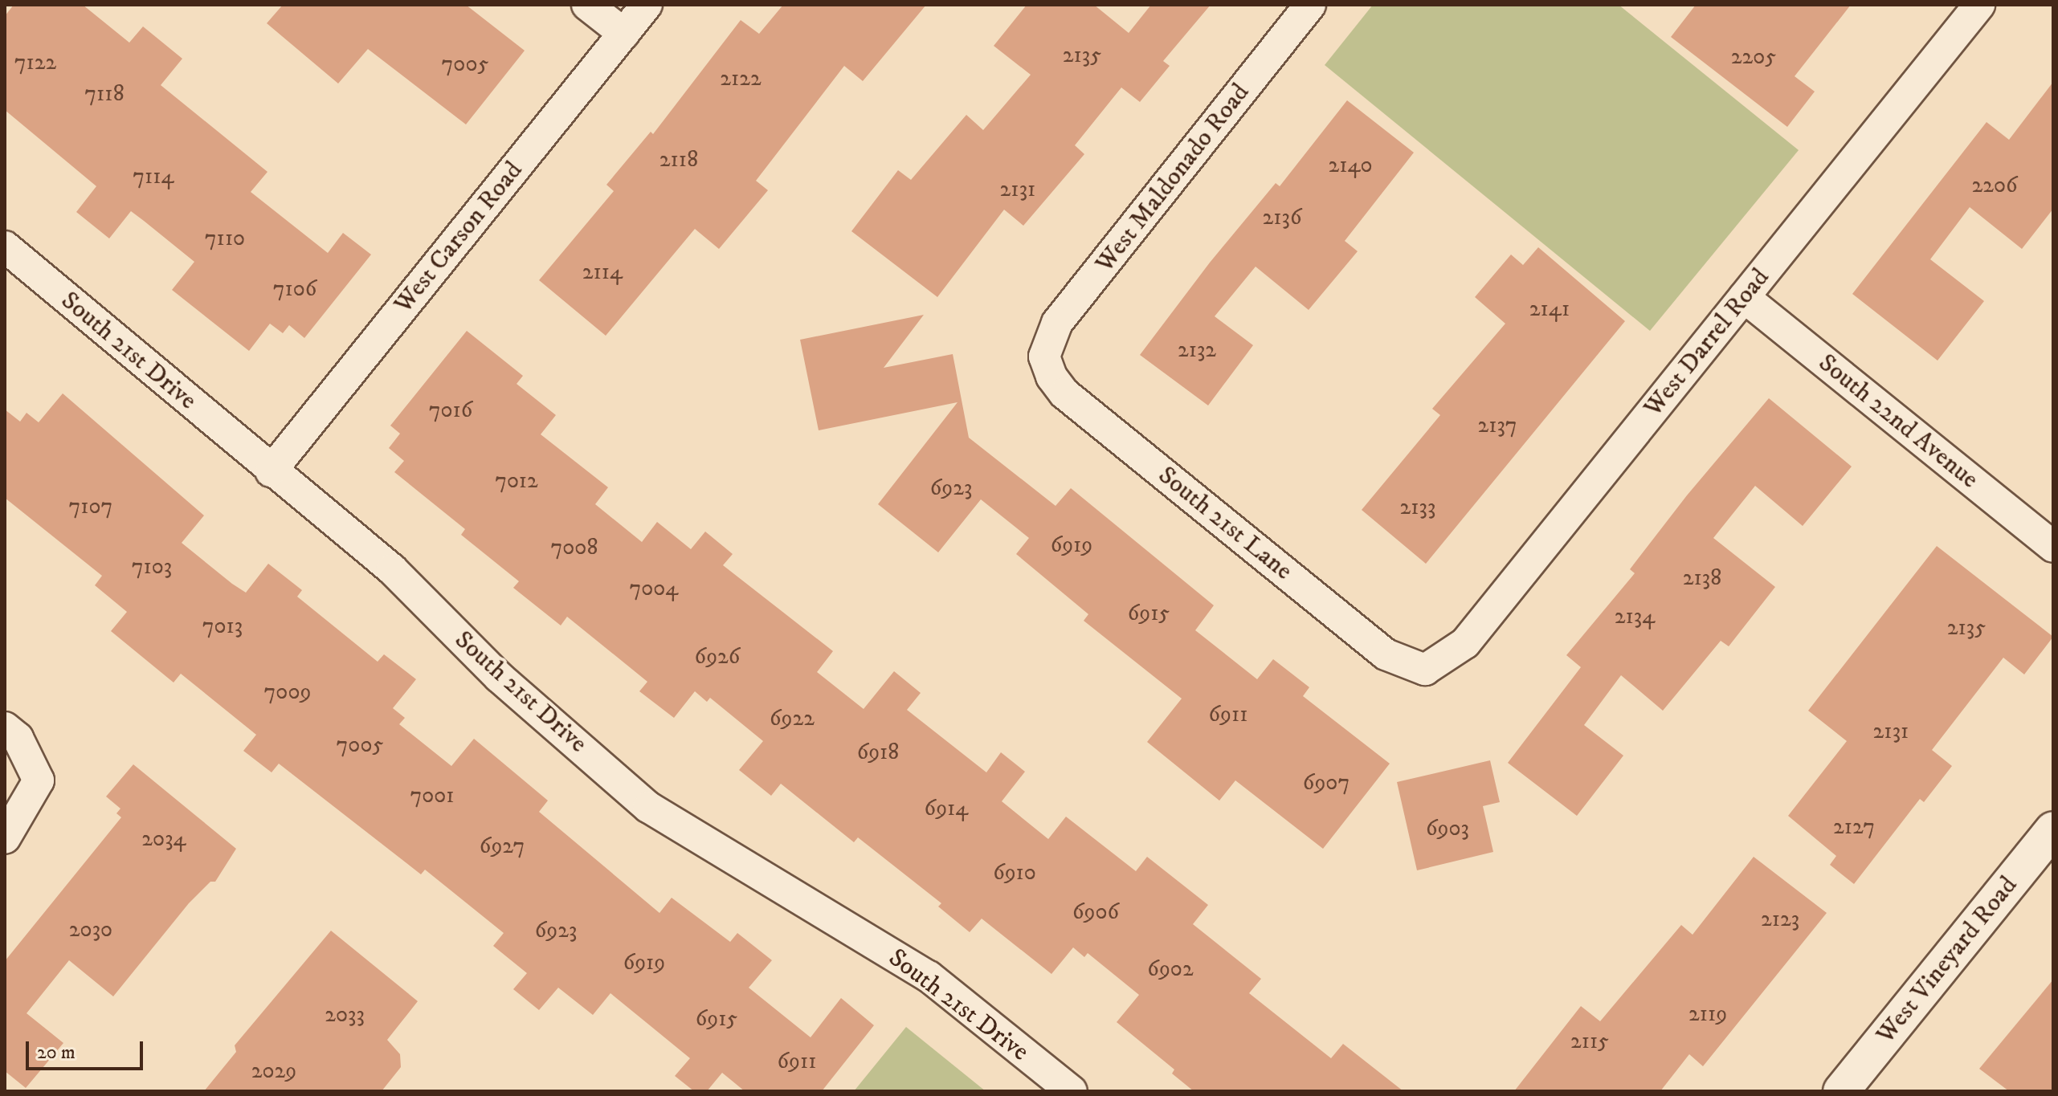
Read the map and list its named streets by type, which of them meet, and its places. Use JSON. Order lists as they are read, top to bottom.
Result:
{
  "streets": {
    "street": [
      "West Maldonado Road",
      "West Carson Road",
      "West Darrel Road",
      "South 21st Drive",
      "South 22nd Avenue",
      "South 21st Lane",
      "West Vineyard Road"
    ]
  },
  "crossings": [
    ["West Maldonado Road", "South 21st Lane"],
    ["West Carson Road", "South 21st Drive"],
    ["West Darrel Road", "South 22nd Avenue"],
    ["West Darrel Road", "South 21st Lane"]
  ],
  "house_numbers": [
    "2135",
    "2205",
    "7122",
    "7005",
    "2122",
    "7118",
    "2118",
    "2140",
    "7114",
    "2206",
    "2131",
    "2136",
    "7110",
    "2114",
    "7106",
    "2141",
    "2132",
    "7016",
    "2137",
    "7012",
    "6923",
    "7107",
    "2133",
    "6919",
    "7008",
    "7103",
    "2138",
    "7004",
    "6915",
    "2134",
    "7013",
    "2135",
    "6926",
    "7009",
    "6911",
    "6922",
    "2131",
    "7005",
    "6918",
    "6907",
    "7001",
    "6914",
    "2127",
    "6903",
    "2034",
    "6927",
    "6910",
    "6906",
    "2123",
    "2030",
    "6923",
    "6919",
    "6902",
    "2119",
    "2033",
    "6915",
    "2115",
    "6911",
    "2029"
  ],
  "scale_bar": "20 m"
}
